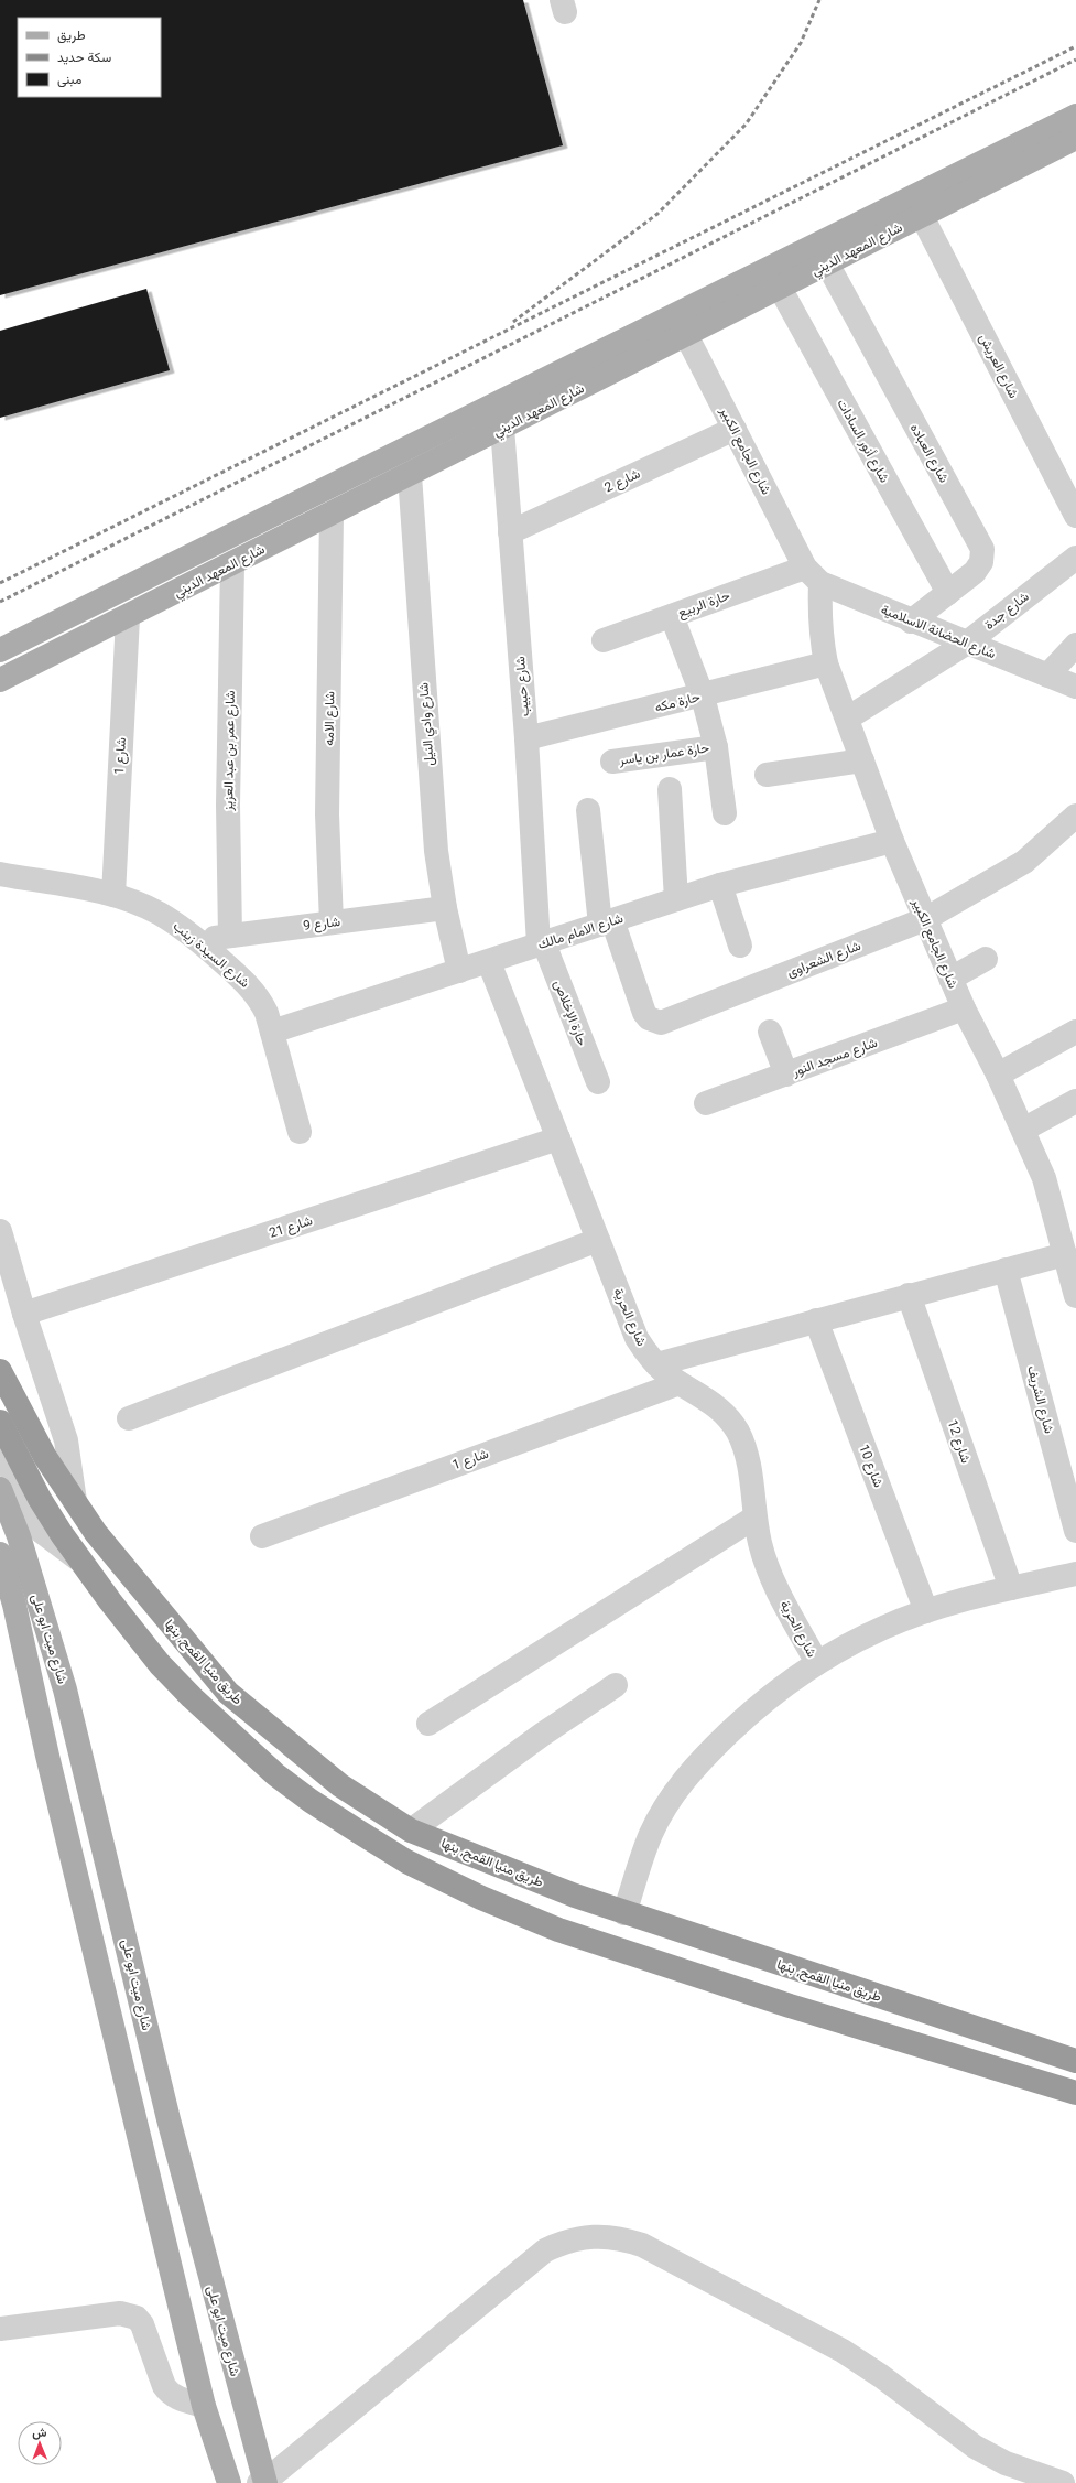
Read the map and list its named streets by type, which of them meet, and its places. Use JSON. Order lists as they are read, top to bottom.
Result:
{
  "streets": {
    "highway": ["طريق منيا القمح, بنها"],
    "main road": ["شارع المعهد الديني", "شارع ميت ابو على"],
    "street": [
      "شارع العريش",
      "شارع أنور السادات",
      "شارع الجامع الكبير",
      "شارع العباده",
      "شارع 2",
      "حارة الربيع",
      "شارع جدة",
      "شارع الحضانة الاسلامية",
      "شارع حبيب",
      "حارة مكه",
      "شارع الامه",
      "شارع وادي النيل",
      "شارع عمر بن عبد العزيز",
      "حارة عمار بن ياسر",
      "شارع 1",
      "شارع 9",
      "شارع الامام مالك",
      "شارع السيدة زينب",
      "شارع الشعراوى",
      "حارة الإخلاص",
      "شارع مسجد النور",
      "شارع 21",
      "شارع الحرية",
      "شارع الشريف",
      "شارع 12",
      "شارع 10"
    ]
  },
  "crossings": [
    ["شارع المعهد الديني", "شارع العريش"],
    ["شارع المعهد الديني", "شارع أنور السادات"],
    ["شارع المعهد الديني", "شارع الجامع الكبير"],
    ["شارع المعهد الديني", "شارع العباده"],
    ["شارع المعهد الديني", "شارع حبيب"],
    ["شارع المعهد الديني", "شارع الامه"],
    ["شارع المعهد الديني", "شارع وادي النيل"],
    ["شارع المعهد الديني", "شارع عمر بن عبد العزيز"],
    ["شارع المعهد الديني", "شارع 1"],
    ["شارع أنور السادات", "شارع العباده"],
    ["شارع الجامع الكبير", "شارع 2"],
    ["شارع الجامع الكبير", "حارة الربيع"],
    ["شارع الجامع الكبير", "شارع جدة"],
    ["شارع الجامع الكبير", "شارع الحضانة الاسلامية"],
    ["شارع الجامع الكبير", "حارة مكه"],
    ["شارع الجامع الكبير", "شارع الامام مالك"],
    ["شارع الجامع الكبير", "شارع الشعراوى"],
    ["شارع الجامع الكبير", "شارع مسجد النور"],
    ["شارع العباده", "شارع الحضانة الاسلامية"],
    ["شارع 2", "شارع حبيب"],
    ["حارة الربيع", "شارع الحضانة الاسلامية"],
    ["شارع جدة", "شارع الحضانة الاسلامية"],
    ["شارع حبيب", "حارة مكه"],
    ["شارع حبيب", "شارع الامام مالك"],
    ["شارع حبيب", "حارة الإخلاص"],
    ["شارع الامه", "شارع 9"],
    ["شارع وادي النيل", "شارع 9"],
    ["شارع وادي النيل", "شارع الامام مالك"],
    ["شارع عمر بن عبد العزيز", "شارع 9"],
    ["شارع 1", "شارع السيدة زينب"],
    ["شارع 1", "شارع الحرية"],
    ["شارع 9", "شارع السيدة زينب"],
    ["شارع الامام مالك", "شارع السيدة زينب"],
    ["شارع الامام مالك", "شارع الشعراوى"],
    ["شارع الامام مالك", "حارة الإخلاص"],
    ["شارع الامام مالك", "شارع الحرية"],
    ["شارع 21", "شارع الحرية"]
  ],
  "legend": ["طريق", "سكة حديد", "مبنى"],
  "north": "top"
}
